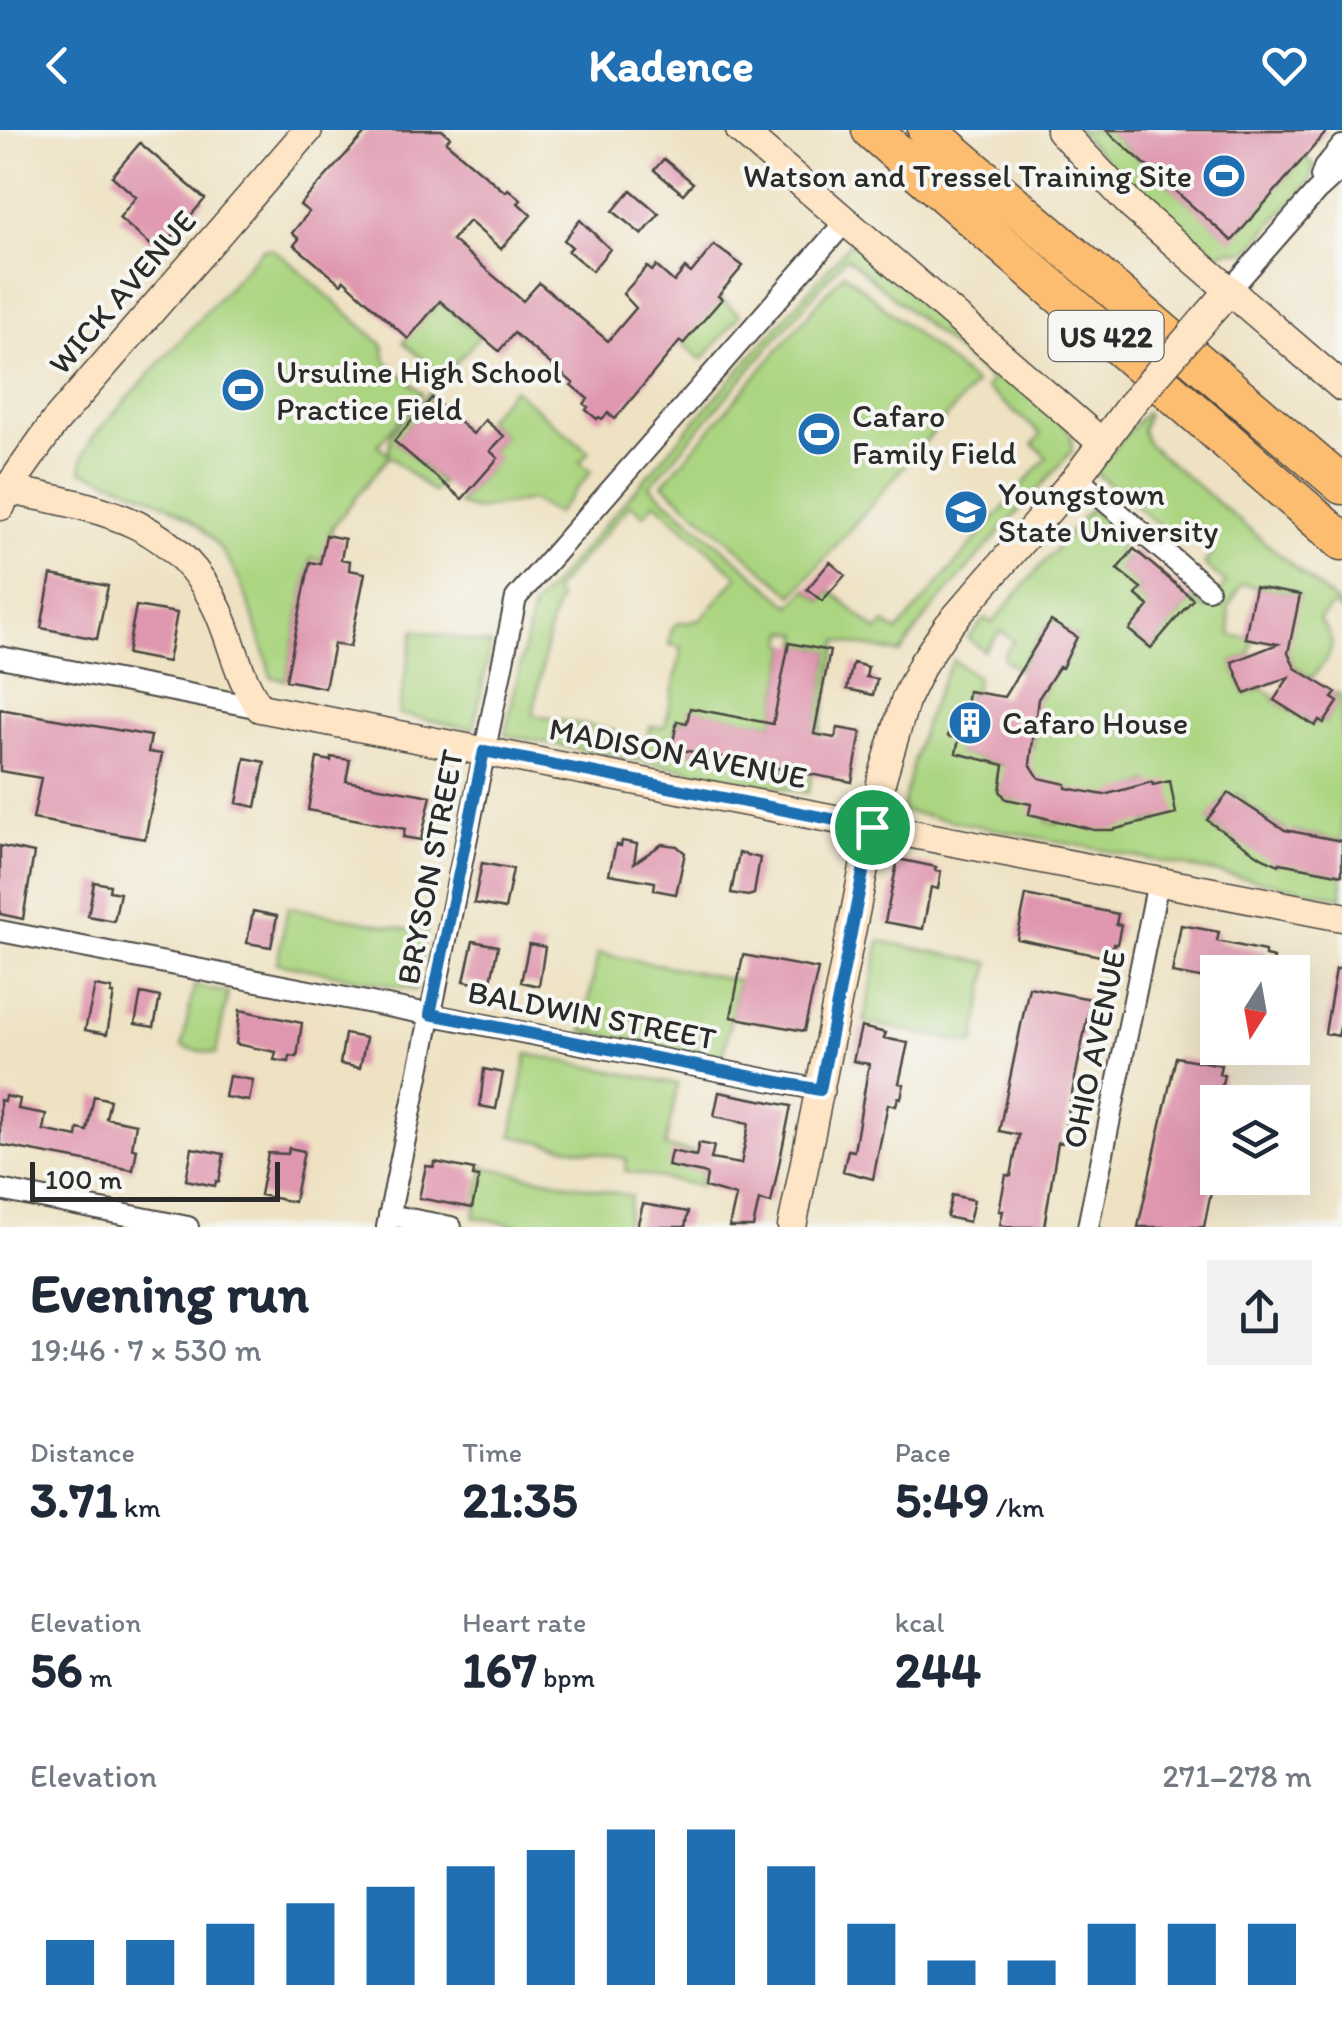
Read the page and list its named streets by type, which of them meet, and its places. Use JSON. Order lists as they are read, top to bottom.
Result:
{
  "streets": {
    "highway": ["US 422"],
    "street": [
      "WICK AVENUE",
      "MADISON AVENUE",
      "BRYSON STREET",
      "BALDWIN STREET",
      "OHIO AVENUE"
    ]
  },
  "crossings": [
    ["MADISON AVENUE", "BRYSON STREET"],
    ["MADISON AVENUE", "OHIO AVENUE"],
    ["BRYSON STREET", "BALDWIN STREET"]
  ],
  "places": {
    "sports": ["Watson and Tressel Training Site", "Ursuline High School Practice Field", "Cafaro Family Field"],
    "school or university": ["Youngstown State University"],
    "building": ["Cafaro House"]
  },
  "scale_bar": "100 m",
  "north": "bottom",
  "page": {
    "header": "Kadence",
    "scale": "100 m",
    "heading": ["Evening run", "19:46 · 7 × 530 m"],
    "stats": [
      ["Distance", "3.71 km"],
      ["Time", "21:35"],
      ["Pace", "5:49 /km"],
      ["Elevation", "56 m"],
      ["Heart rate", "167 bpm"],
      ["kcal", "244"]
    ],
    "chart": ["Elevation", "271–278 m"]
  }
}
